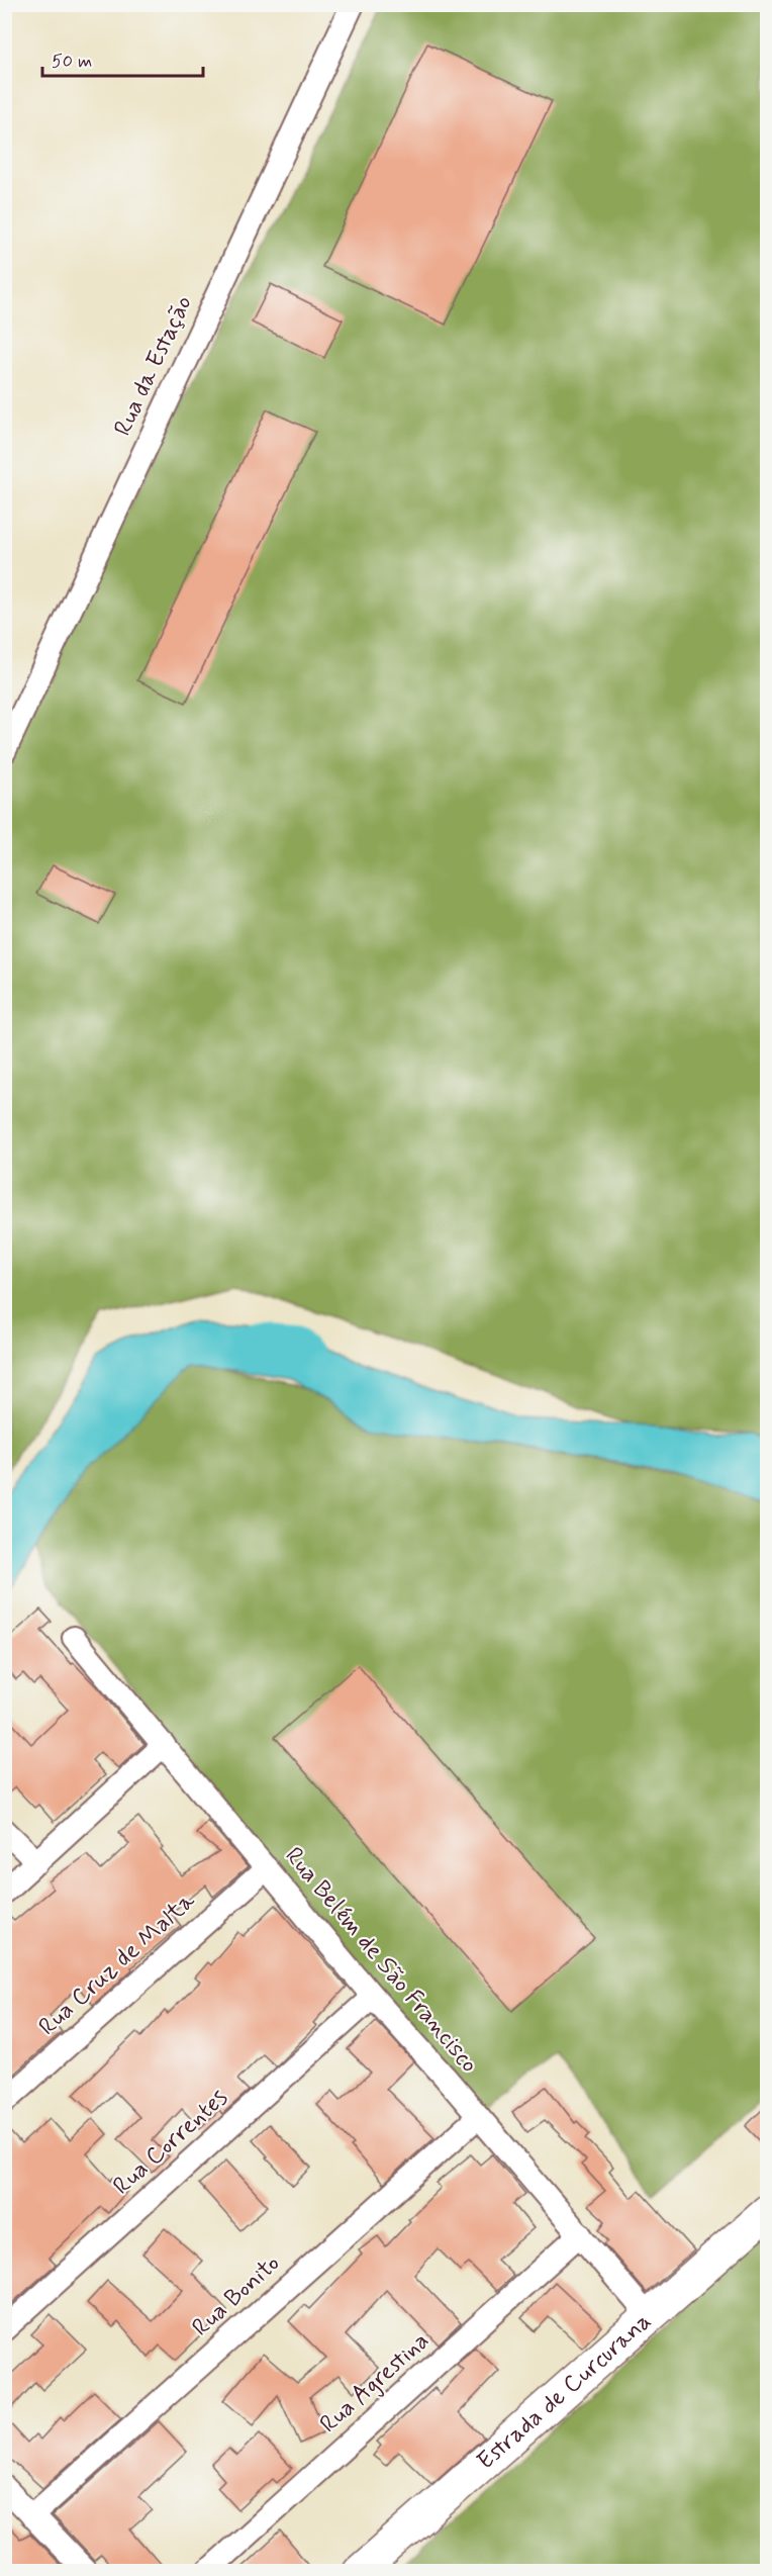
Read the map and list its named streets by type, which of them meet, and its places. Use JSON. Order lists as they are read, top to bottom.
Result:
{
  "streets": {
    "main road": ["Estrada de Curcurana"],
    "street": [
      "Rua da Estação",
      "Rua Belém de São Francisco",
      "Rua Cruz de Malta",
      "Rua Correntes",
      "Rua Bonito",
      "Rua Agrestina"
    ]
  },
  "crossings": [
    ["Rua Belém de São Francisco", "Rua Cruz de Malta"],
    ["Rua Belém de São Francisco", "Rua Correntes"],
    ["Rua Belém de São Francisco", "Rua Bonito"],
    ["Rua Belém de São Francisco", "Rua Agrestina"],
    ["Rua Belém de São Francisco", "Estrada de Curcurana"]
  ],
  "scale_bar": "50 m"
}
